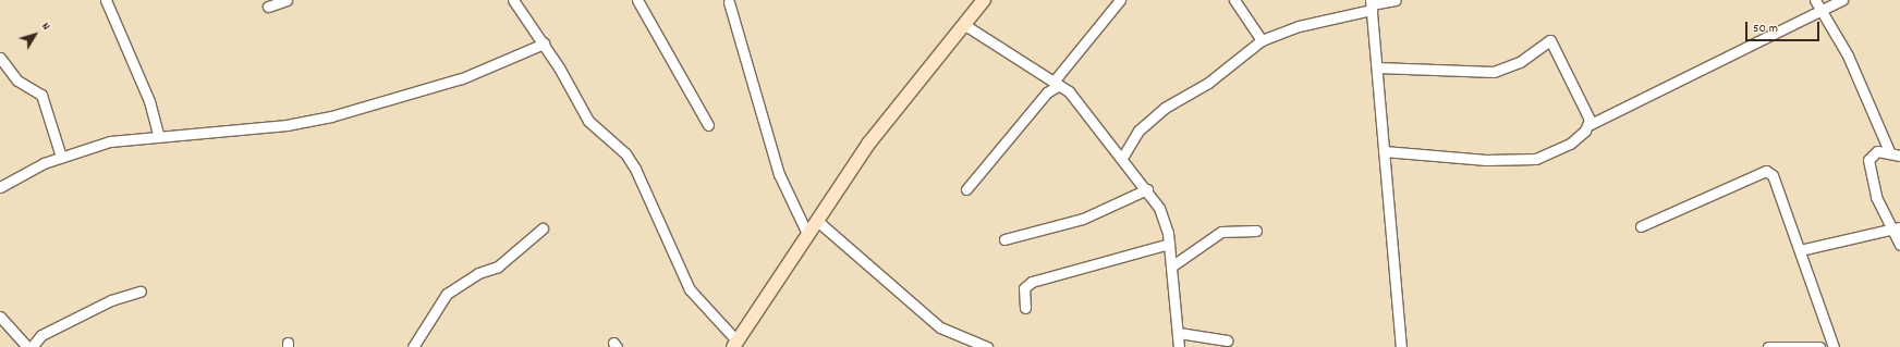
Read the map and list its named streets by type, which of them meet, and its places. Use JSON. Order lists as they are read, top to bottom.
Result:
{
  "scale_bar": "50 m",
  "north": "top right"
}
